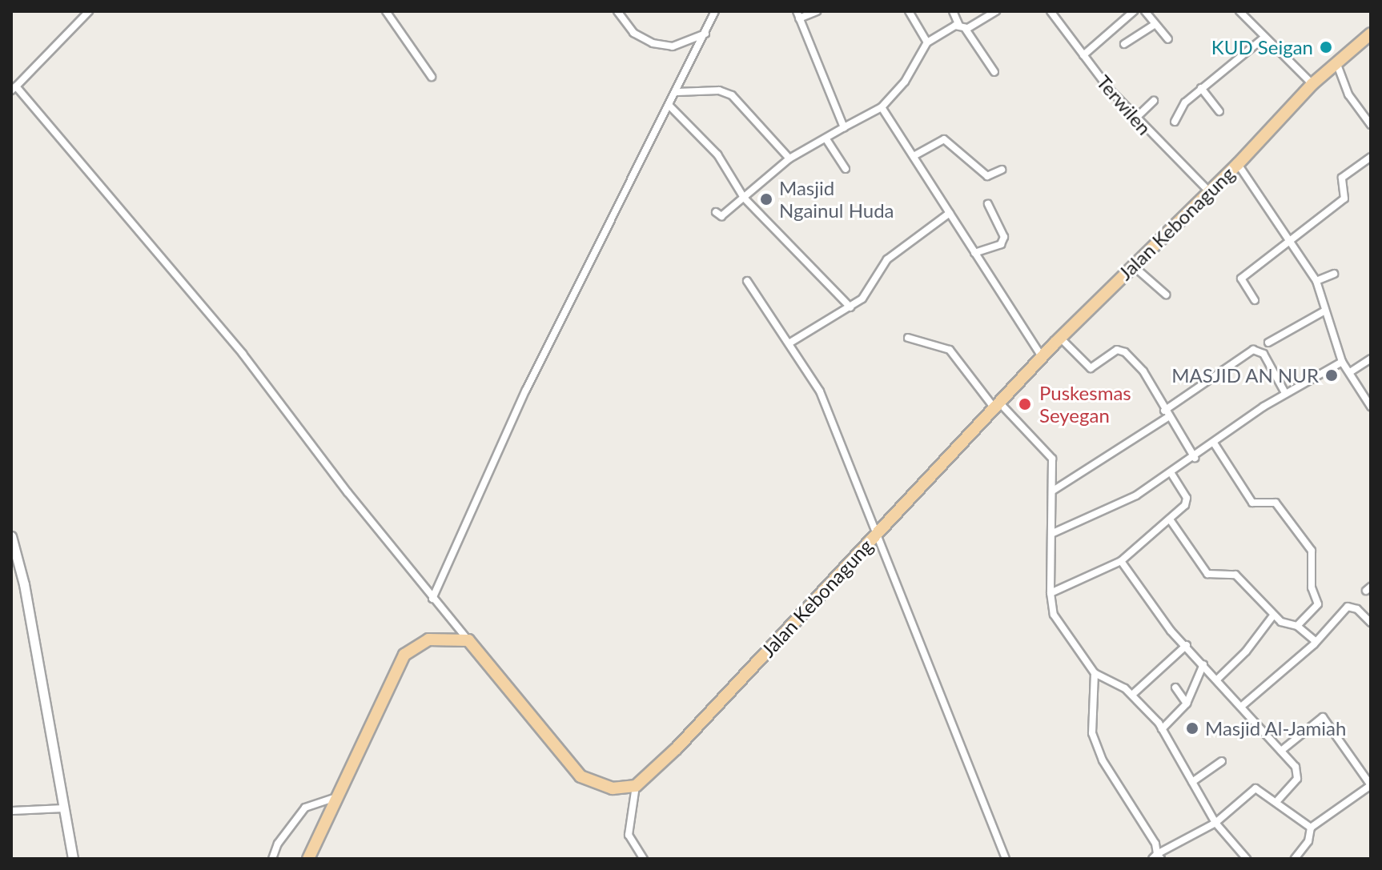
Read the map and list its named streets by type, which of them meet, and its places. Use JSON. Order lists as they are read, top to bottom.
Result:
{
  "streets": {
    "main road": ["Jalan Kebonagung"],
    "street": ["Terwilen"]
  },
  "crossings": [
    ["Terwilen", "Jalan Kebonagung"]
  ],
  "places": [
    "KUD Seigan",
    "Masjid Ngainul Huda",
    "MASJID AN NUR",
    "Puskesmas Seyegan",
    "Masjid Al-Jamiah"
  ]
}
